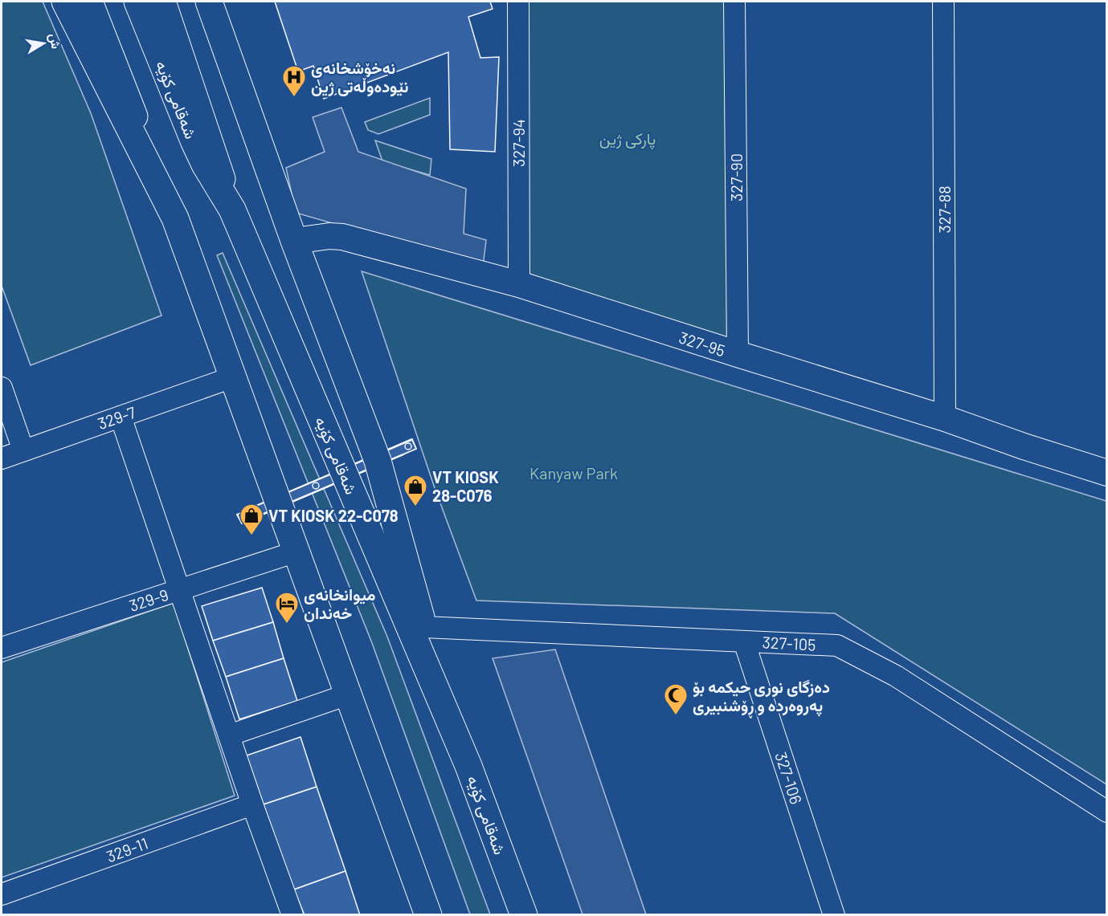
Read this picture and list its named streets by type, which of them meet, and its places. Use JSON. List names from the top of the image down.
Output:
{
  "streets": {
    "main road": ["شەقامی کۆیە"],
    "street": [
      "327-94",
      "327-90",
      "327-88",
      "327-95",
      "329-7",
      "329-9",
      "327-105",
      "327-106",
      "329-11"
    ]
  },
  "crossings": [
    ["327-94", "327-95"],
    ["327-90", "327-95"],
    ["327-88", "327-95"],
    ["327-105", "327-106"]
  ],
  "parks": ["پارکی ژین", "Kanyaw Park"],
  "places": {
    "hospital": ["نەخۆشخانەی نێودەوڵەتی ژین"],
    "shop": ["VT KIOSK 28-C076", "VT KIOSK 22-C078"],
    "hotel": ["میوانخانەی خەندان"],
    "mosque": ["دەزگای نوری حیکمە بۆ پەروەردە و ڕۆشنبیری"]
  },
  "north": "right"
}
